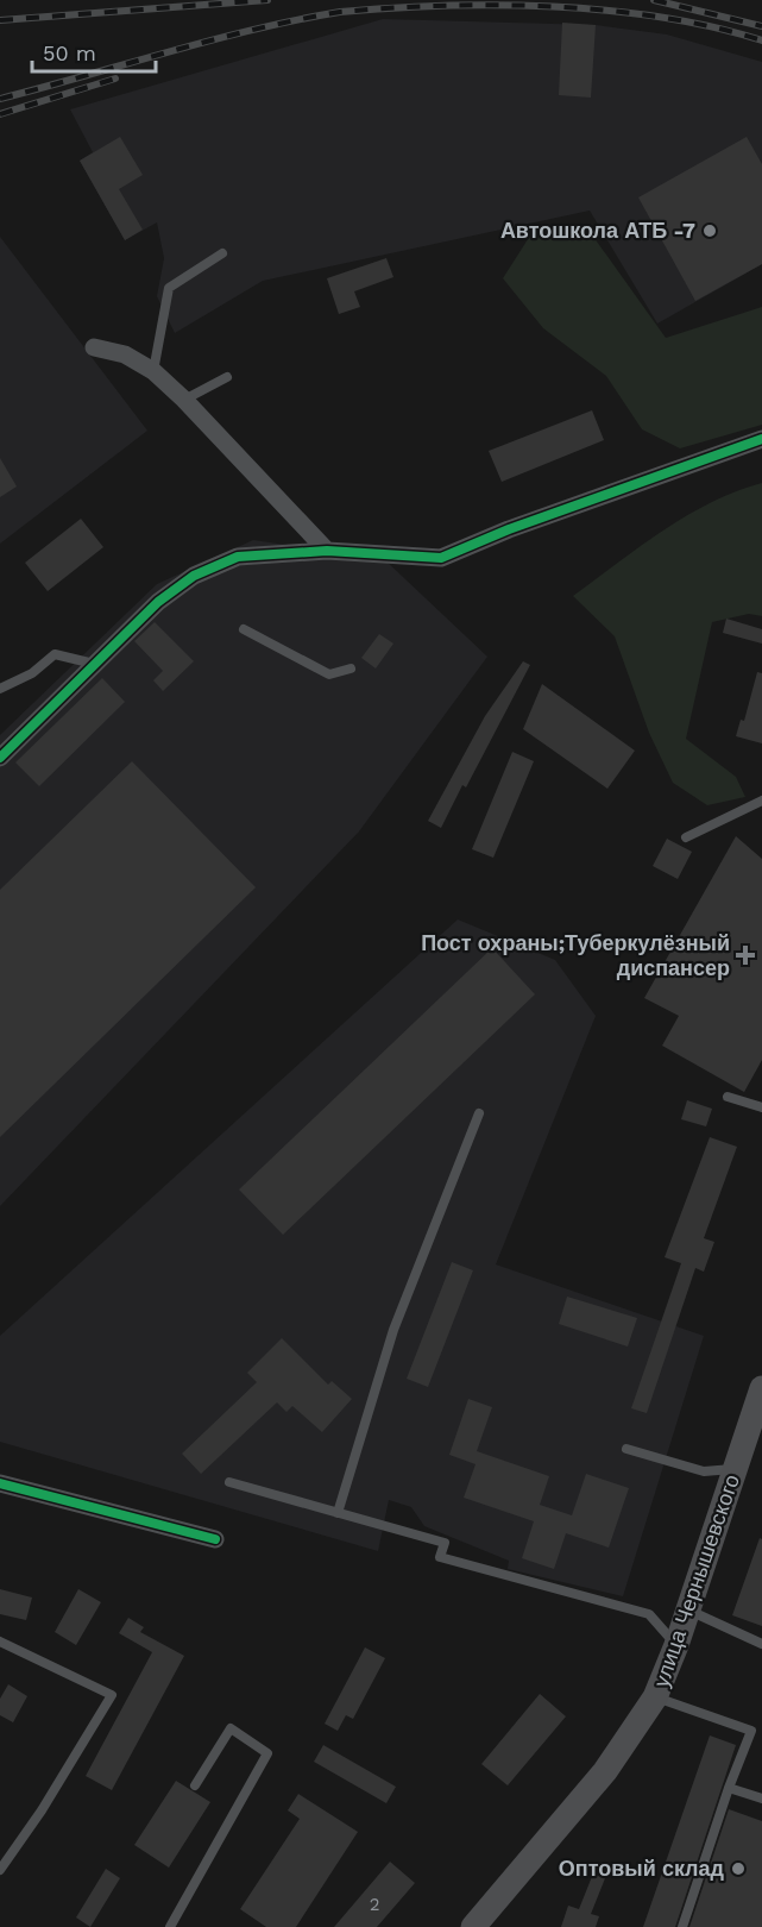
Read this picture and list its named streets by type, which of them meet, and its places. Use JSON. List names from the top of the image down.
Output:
{
  "streets": {
    "main road": ["улица Чернышевского"]
  },
  "places": {
    "other": ["Автошкола АТБ -7", "Оптовый склад"],
    "health": ["Пост охраны;Туберкулёзный диспансер"]
  },
  "house_numbers": ["2"],
  "scale_bar": "50 m"
}
